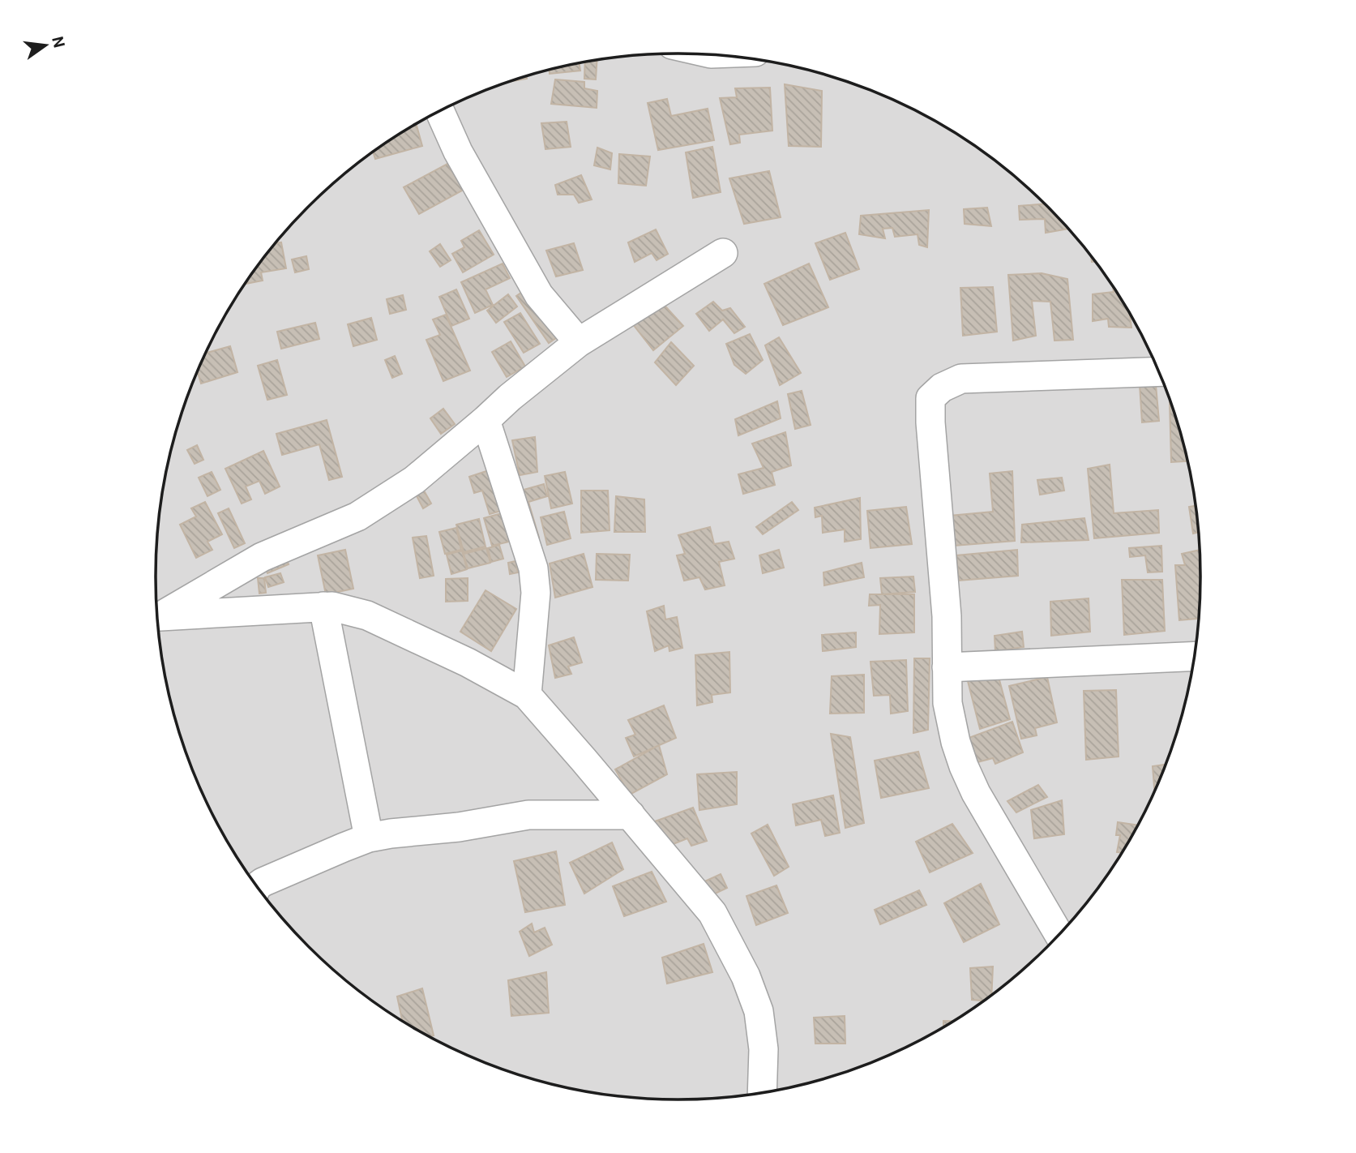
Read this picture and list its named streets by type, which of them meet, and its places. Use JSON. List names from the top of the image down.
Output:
{
  "north": "right"
}
